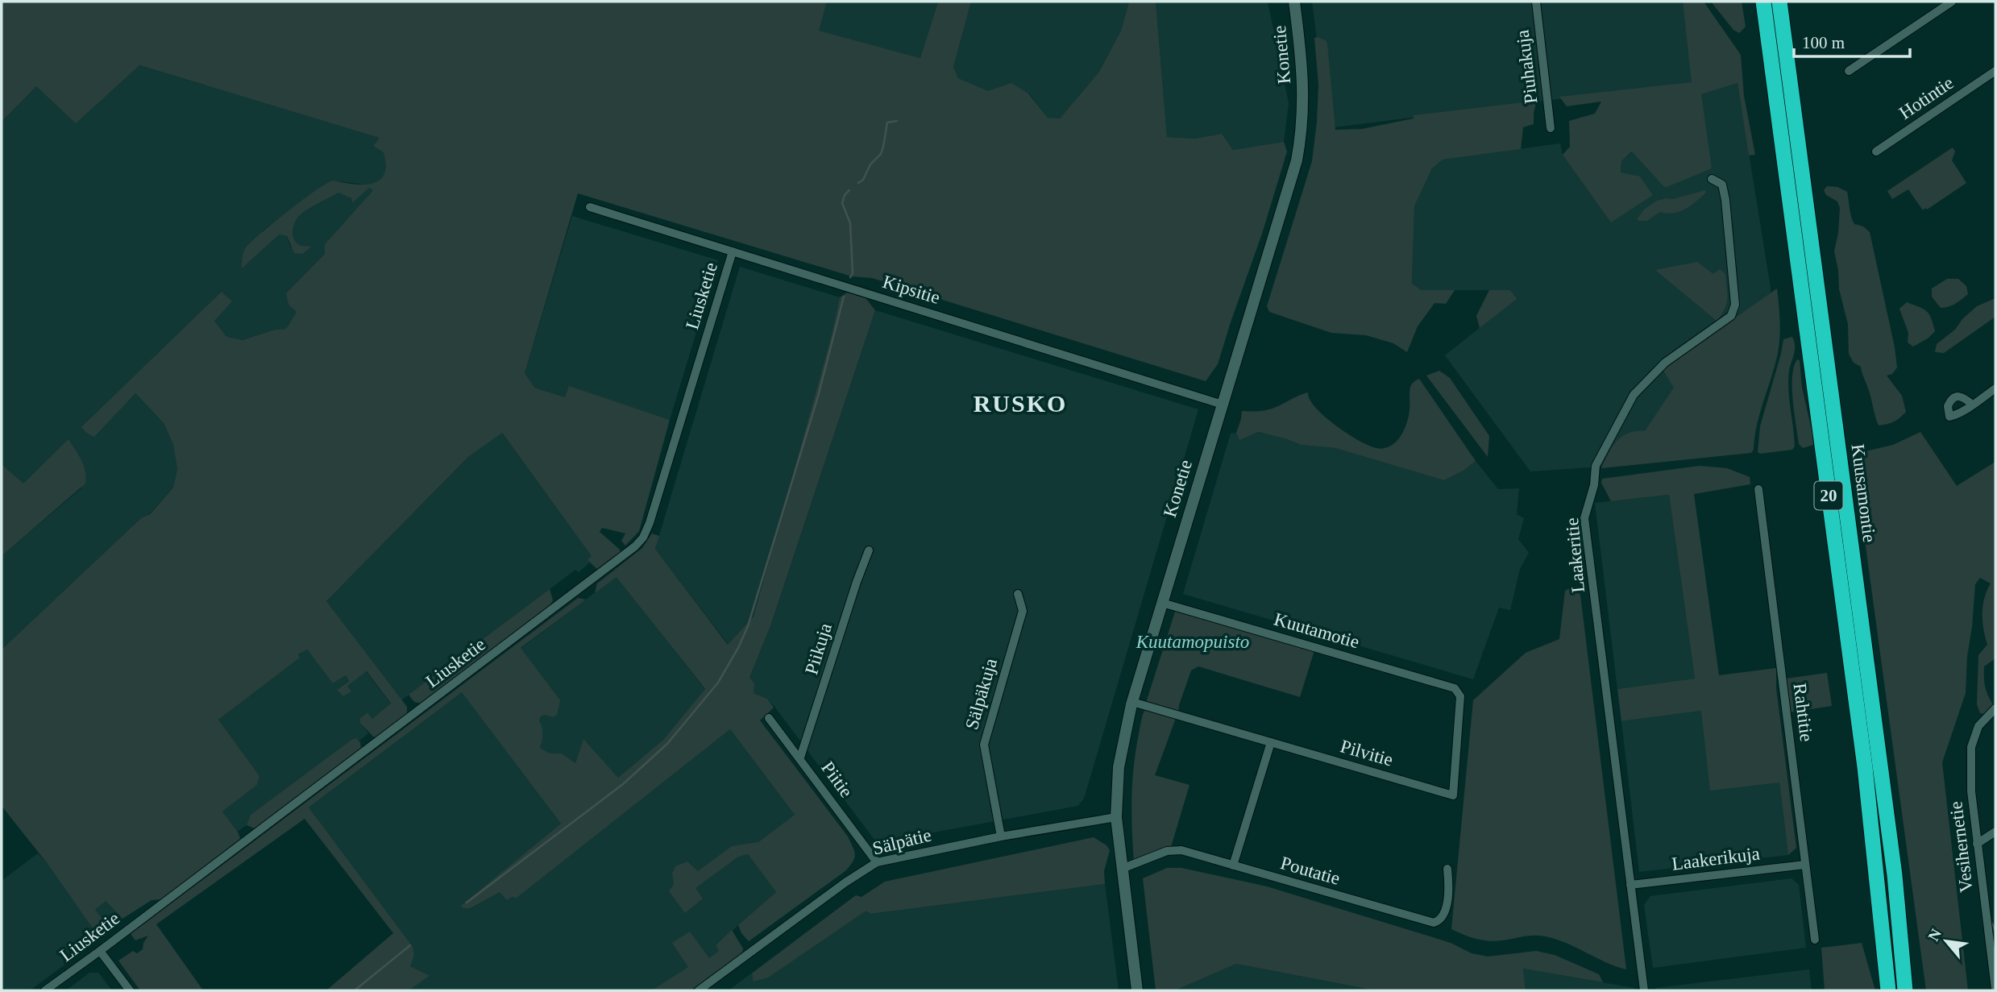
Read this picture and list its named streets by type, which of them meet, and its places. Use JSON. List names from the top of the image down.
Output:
{
  "streets": {
    "highway": ["Kuusamontie", "20"],
    "street": [
      "Konetie",
      "Piuhakuja",
      "Hotintie",
      "Kipsitie",
      "Liusketie",
      "Laakeritie",
      "Kuutamotie",
      "Piikuja",
      "Sälpäkuja",
      "Rahtitie",
      "Pilvitie",
      "Piitie",
      "Sälpätie",
      "Vesihernetie",
      "Laakerikuja",
      "Poutatie"
    ]
  },
  "crossings": [
    ["Konetie", "Kipsitie"],
    ["Konetie", "Kuutamotie"],
    ["Konetie", "Pilvitie"],
    ["Konetie", "Sälpätie"],
    ["Konetie", "Poutatie"],
    ["Kipsitie", "Liusketie"],
    ["Laakeritie", "Laakerikuja"],
    ["Kuutamotie", "Pilvitie"],
    ["Piikuja", "Piitie"],
    ["Sälpäkuja", "Sälpätie"],
    ["Rahtitie", "Laakerikuja"],
    ["Piitie", "Sälpätie"]
  ],
  "districts": ["RUSKO"],
  "parks": ["Kuutamopuisto"],
  "scale_bar": "100 m",
  "north": "top left"
}
